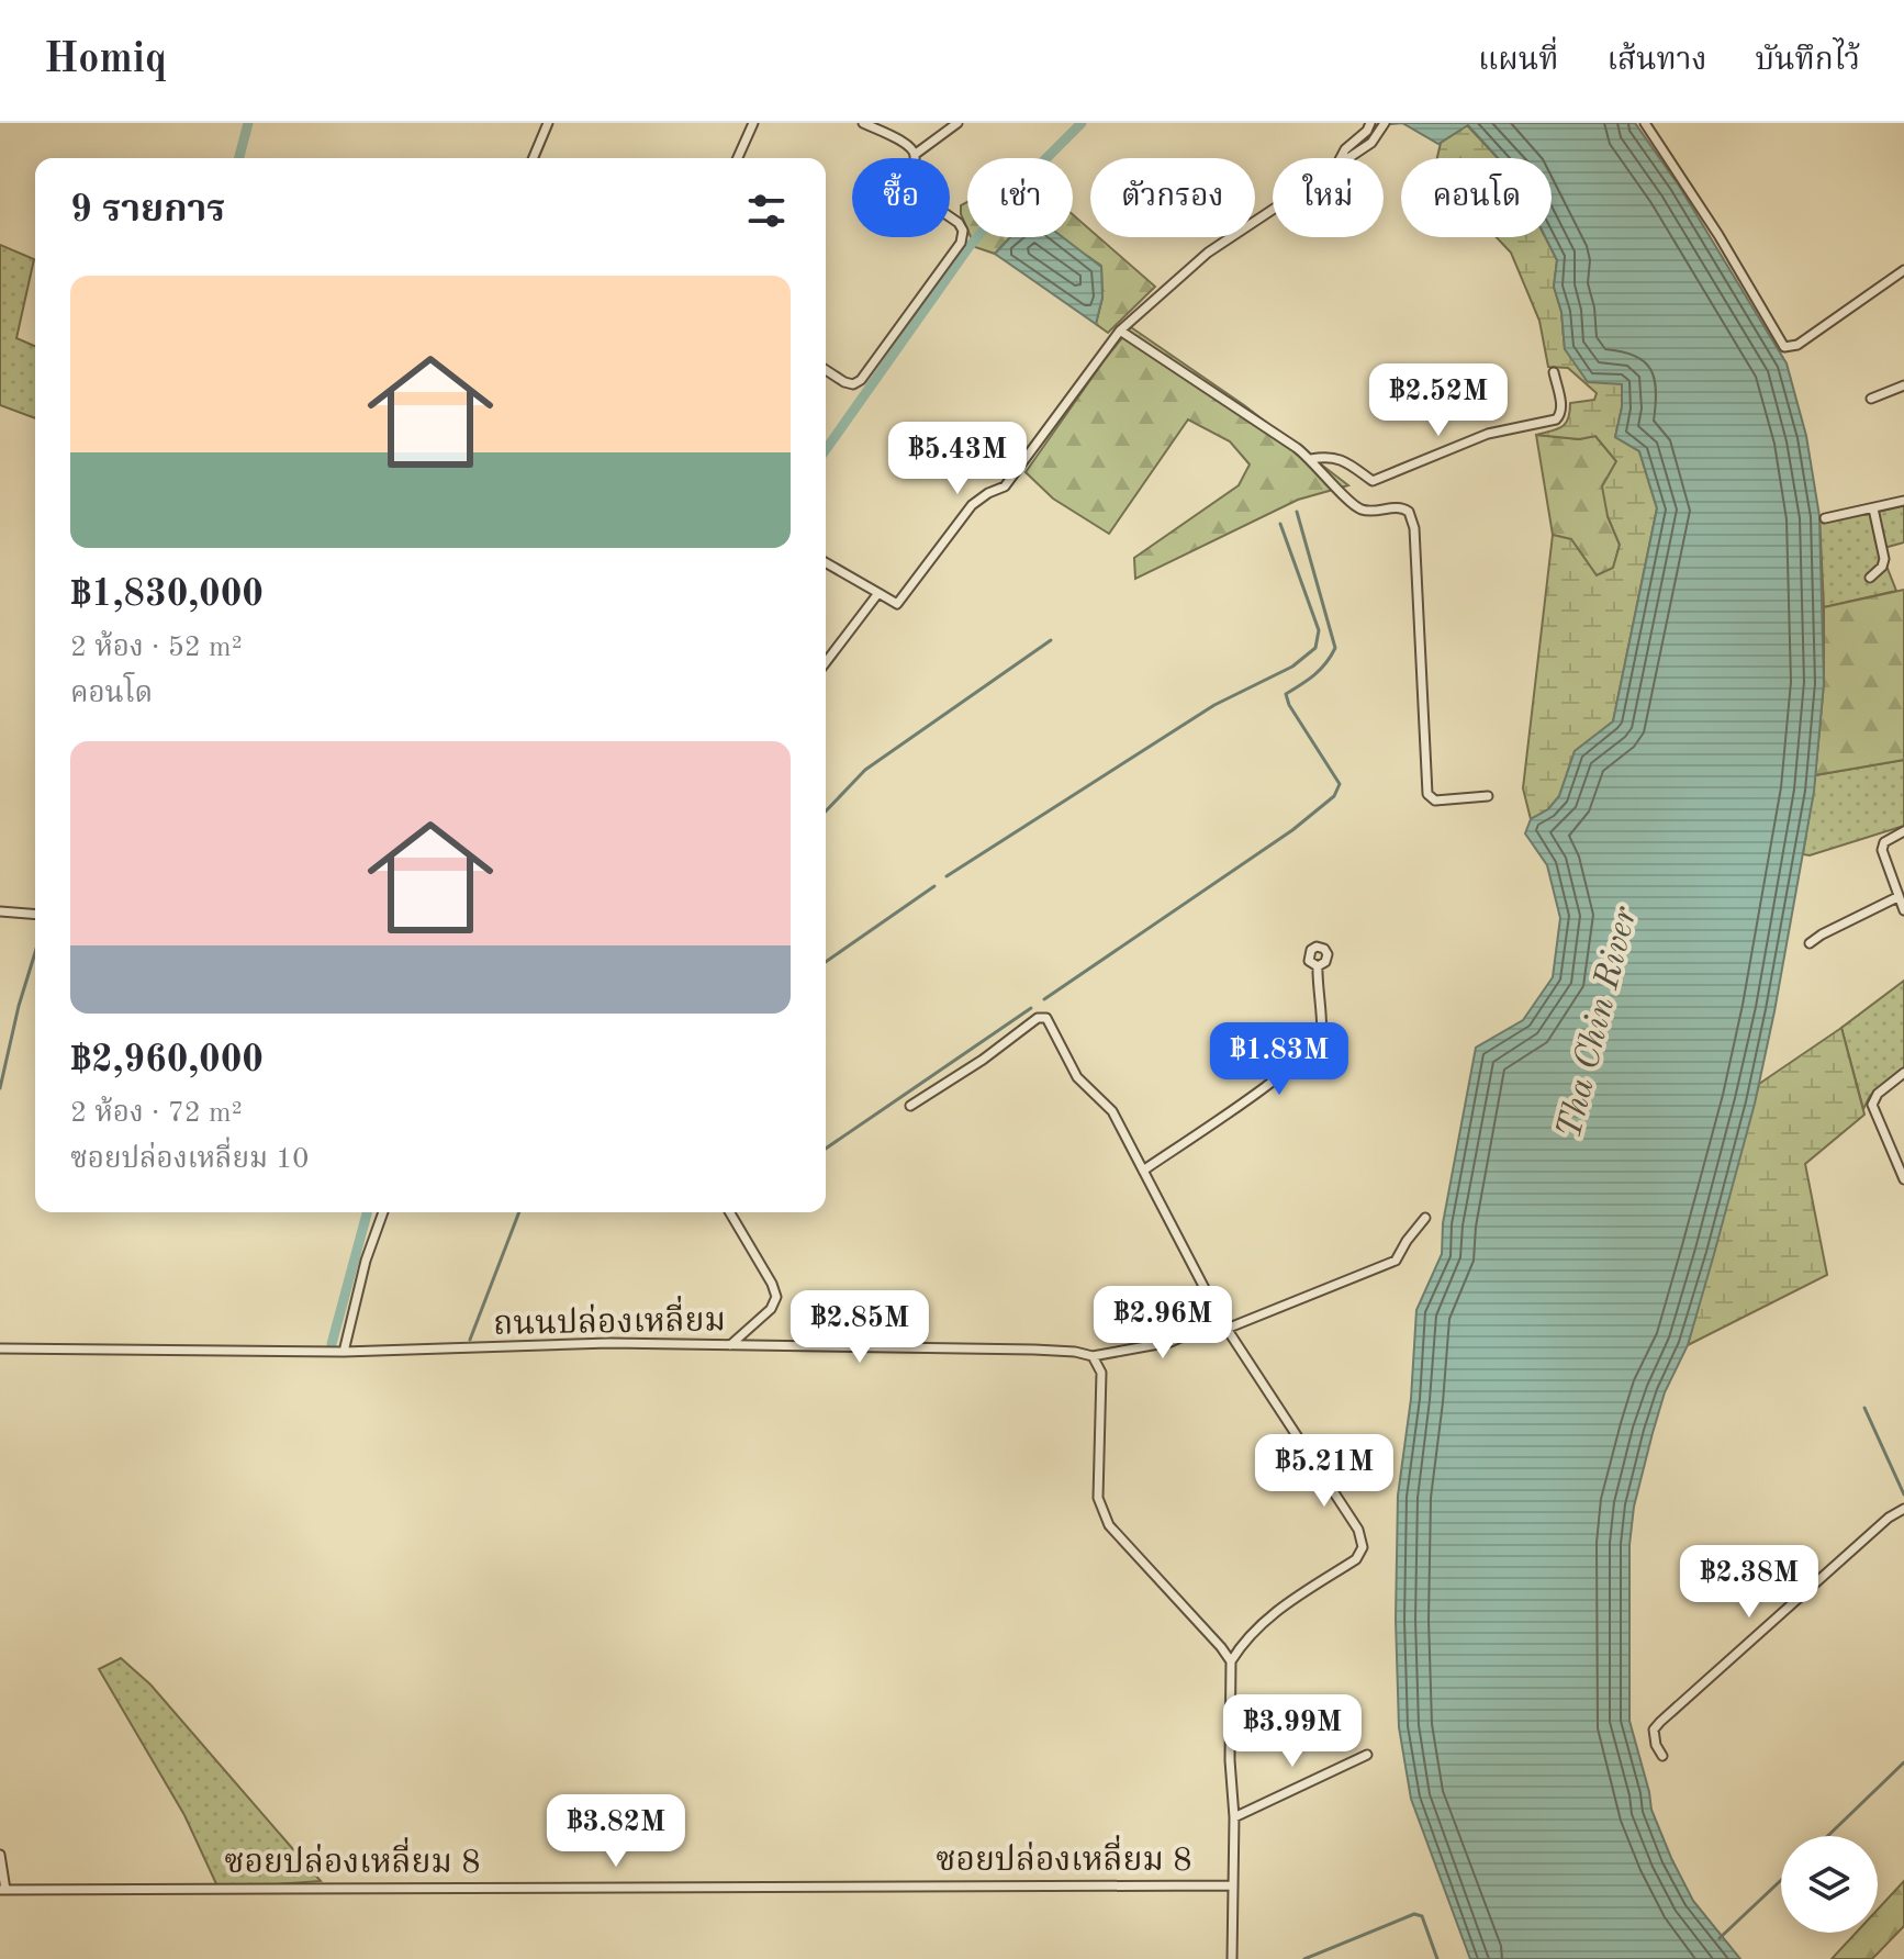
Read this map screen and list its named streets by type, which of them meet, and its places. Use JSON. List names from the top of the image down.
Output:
{
  "streets": {
    "street": ["ถนนปล่องเหลี่ยม", "ซอยปล่องเหลี่ยม 8"]
  },
  "water": ["Tha Chin River"],
  "page": {
    "header": "Homiq",
    "nav": ["แผนที่", "เส้นทาง", "บันทึกไว้"],
    "chip": [
      "ซื้อ",
      "เช่า",
      "ตัวกรอง",
      "ใหม่",
      "คอนโด"
    ],
    "heading": "9 รายการ",
    "list": [
      {
        "name": "฿1,830,000",
        "note": "2 ห้อง · 52 m² · คอนโด"
      },
      {
        "name": "฿2,960,000",
        "note": "2 ห้อง · 72 m² · ซอยปล่องเหลี่ยม 10"
      }
    ],
    "price": [
      "฿2.52M",
      "฿5.43M",
      "฿1.83M",
      "฿2.96M",
      "฿2.85M",
      "฿5.21M",
      "฿2.38M",
      "฿3.99M",
      "฿3.82M"
    ]
  }
}
